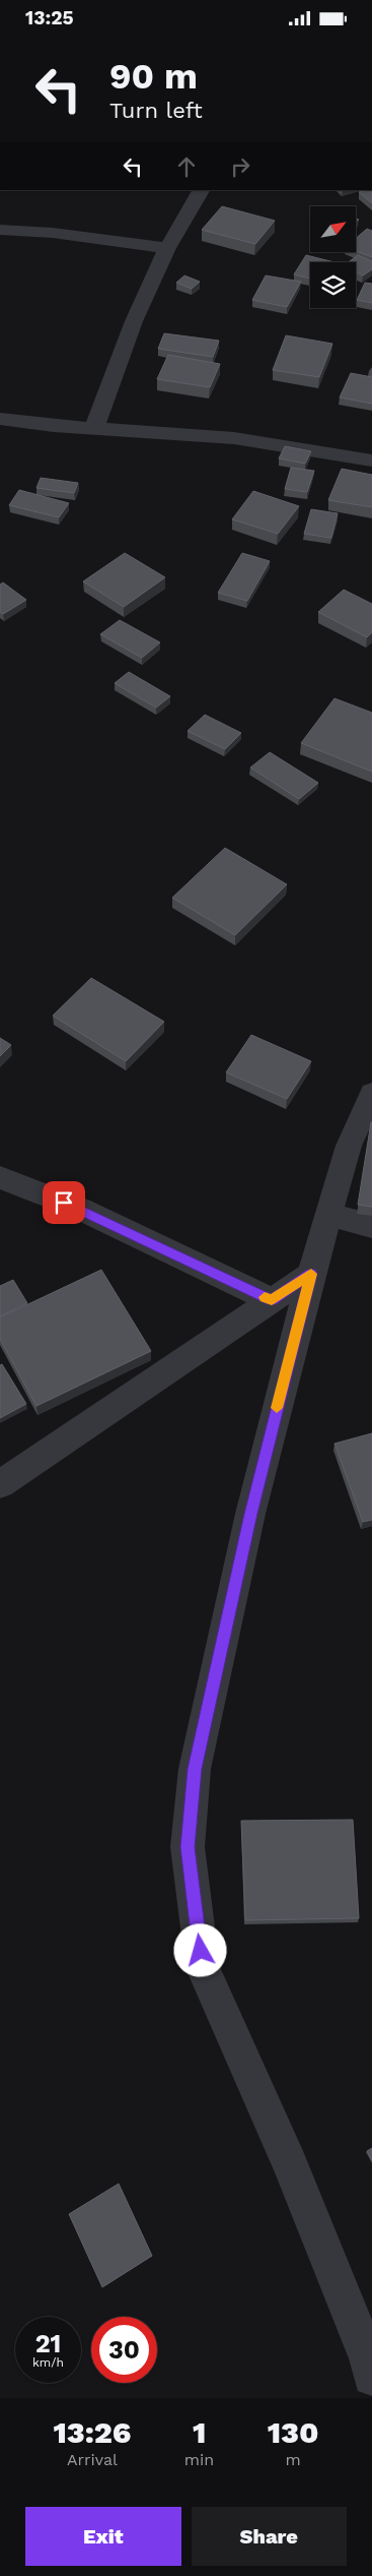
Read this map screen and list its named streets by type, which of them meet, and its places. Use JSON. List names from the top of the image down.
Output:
{
  "north": "top right",
  "page": {
    "status": "13:25",
    "turn": ["90 m", "Turn left"],
    "speed": "21 km/h",
    "limit": "30",
    "eta": [
      "13:26",
      "Arrival",
      "1",
      "min",
      "130",
      "m"
    ],
    "buttons": ["Exit", "Share"]
  }
}
